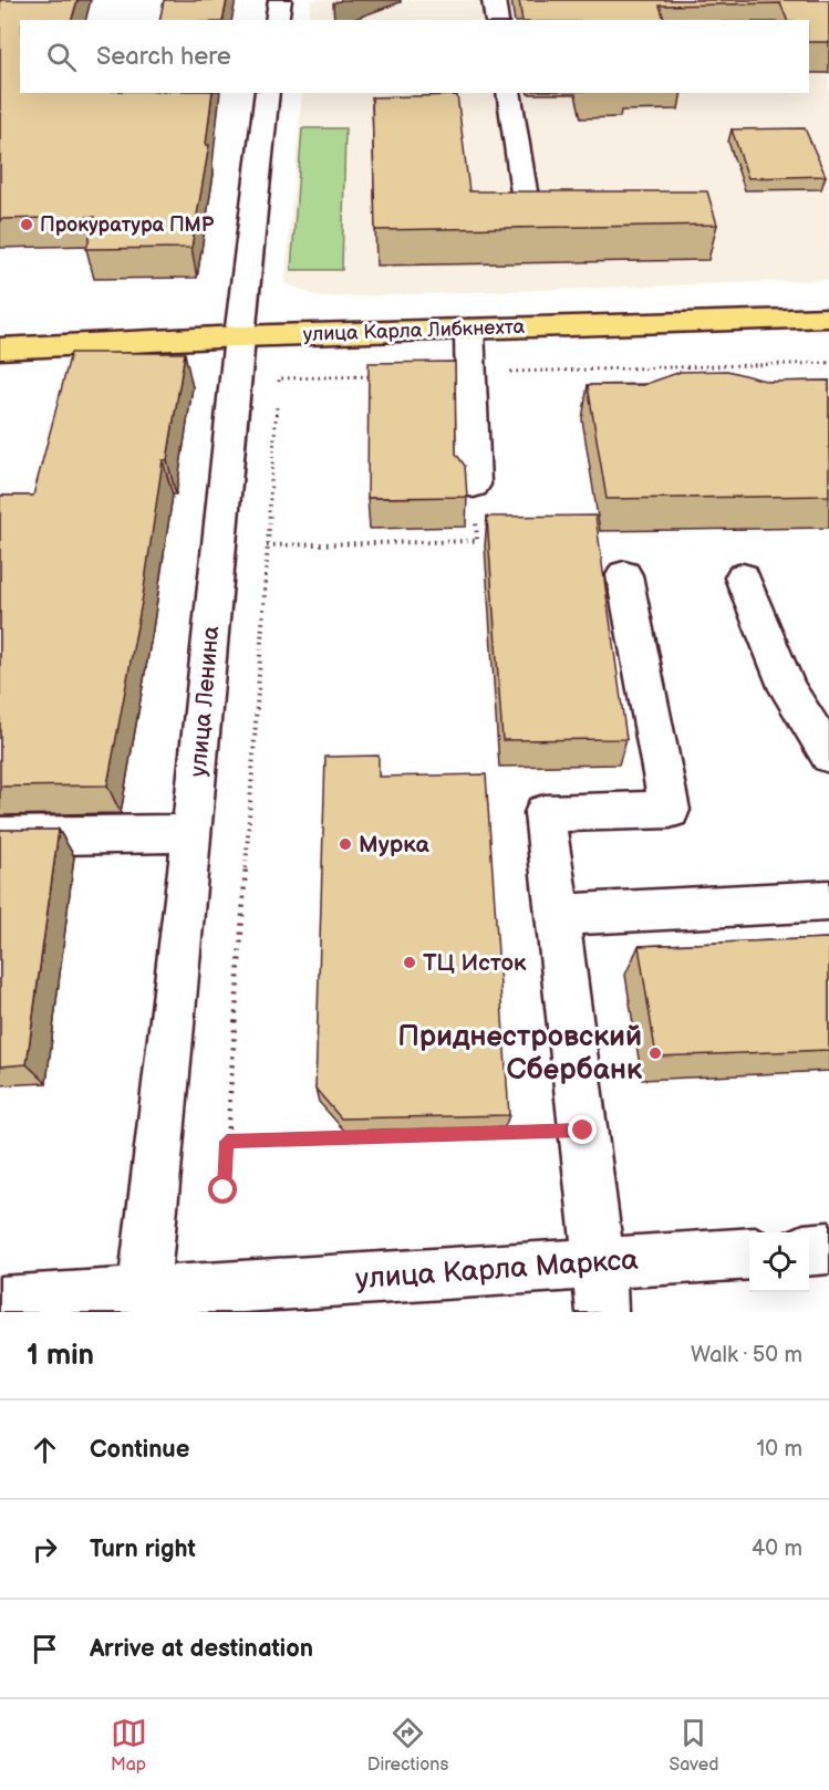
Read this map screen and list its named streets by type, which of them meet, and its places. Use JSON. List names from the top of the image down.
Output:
{
  "streets": {
    "main road": ["улица Карла Либкнехта"],
    "street": ["улица Ленина", "улица Карла Маркса"]
  },
  "crossings": [
    ["улица Карла Либкнехта", "улица Ленина"],
    ["улица Ленина", "улица Карла Маркса"]
  ],
  "places": [
    "Прокуратура ПМР",
    "Мурка",
    "ТЦ Исток",
    "Приднестровский Сбербанк"
  ],
  "page": {
    "search": "Search here",
    "heading": ["1 min", "Walk · 50 m"],
    "list": [
      ["Continue", "10 m"],
      ["Turn right", "40 m"],
      "Arrive at destination"
    ],
    "nav": ["Map", "Directions", "Saved"]
  }
}
